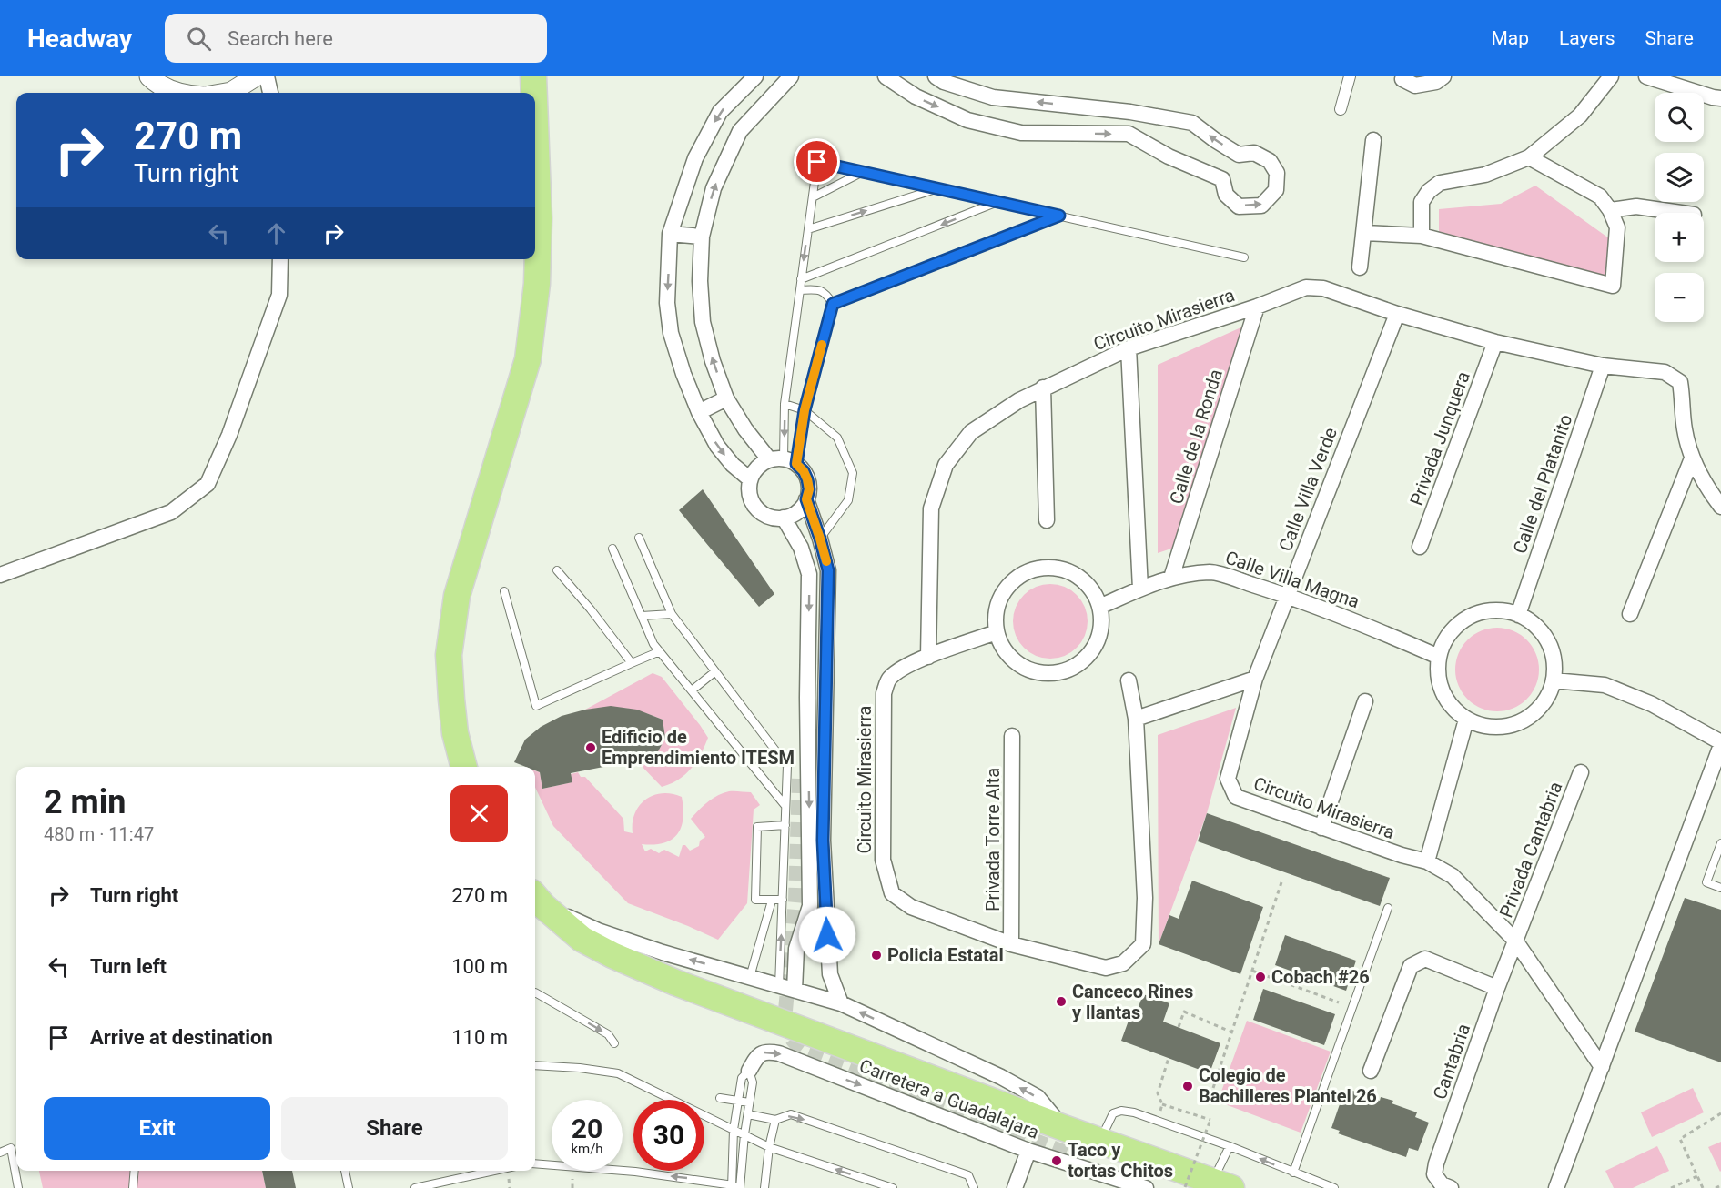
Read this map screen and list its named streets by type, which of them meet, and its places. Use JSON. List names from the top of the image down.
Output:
{
  "streets": {
    "street": [
      "Circuito Mirasierra",
      "Calle de la Ronda",
      "Privada Junquera",
      "Calle del Platanito",
      "Calle Villa Verde",
      "Calle Villa Magna",
      "Privada Torre Alta",
      "Privada Cantabria",
      "Cantabria",
      "Carretera a Guadalajara"
    ]
  },
  "crossings": [
    ["Circuito Mirasierra", "Calle de la Ronda"],
    ["Circuito Mirasierra", "Privada Junquera"],
    ["Circuito Mirasierra", "Calle del Platanito"],
    ["Circuito Mirasierra", "Calle Villa Verde"],
    ["Circuito Mirasierra", "Privada Torre Alta"],
    ["Circuito Mirasierra", "Privada Cantabria"],
    ["Circuito Mirasierra", "Cantabria"],
    ["Calle de la Ronda", "Calle Villa Magna"],
    ["Calle del Platanito", "Calle Villa Magna"],
    ["Calle Villa Verde", "Calle Villa Magna"],
    ["Privada Cantabria", "Cantabria"]
  ],
  "places": [
    "Edificio de Emprendimiento ITESM",
    "Policia Estatal",
    "Cobach #26",
    "Canceco Rines y llantas",
    "Colegio de Bachilleres Plantel 26",
    "Taco y tortas Chitos"
  ],
  "page": {
    "header": "Headway",
    "search": "Search here",
    "nav": ["Map", "Layers", "Share"],
    "map_buttons": ["+", "−"],
    "turn": ["270 m", "Turn right"],
    "heading": ["2 min", "480 m · 11:47"],
    "list": [
      {
        "name": "Turn right",
        "value": "270 m"
      },
      {
        "name": "Turn left",
        "value": "100 m"
      },
      {
        "name": "Arrive at destination",
        "value": "110 m"
      }
    ],
    "buttons": ["Exit", "Share"],
    "speed": "20 km/h",
    "limit": "30"
  }
}
